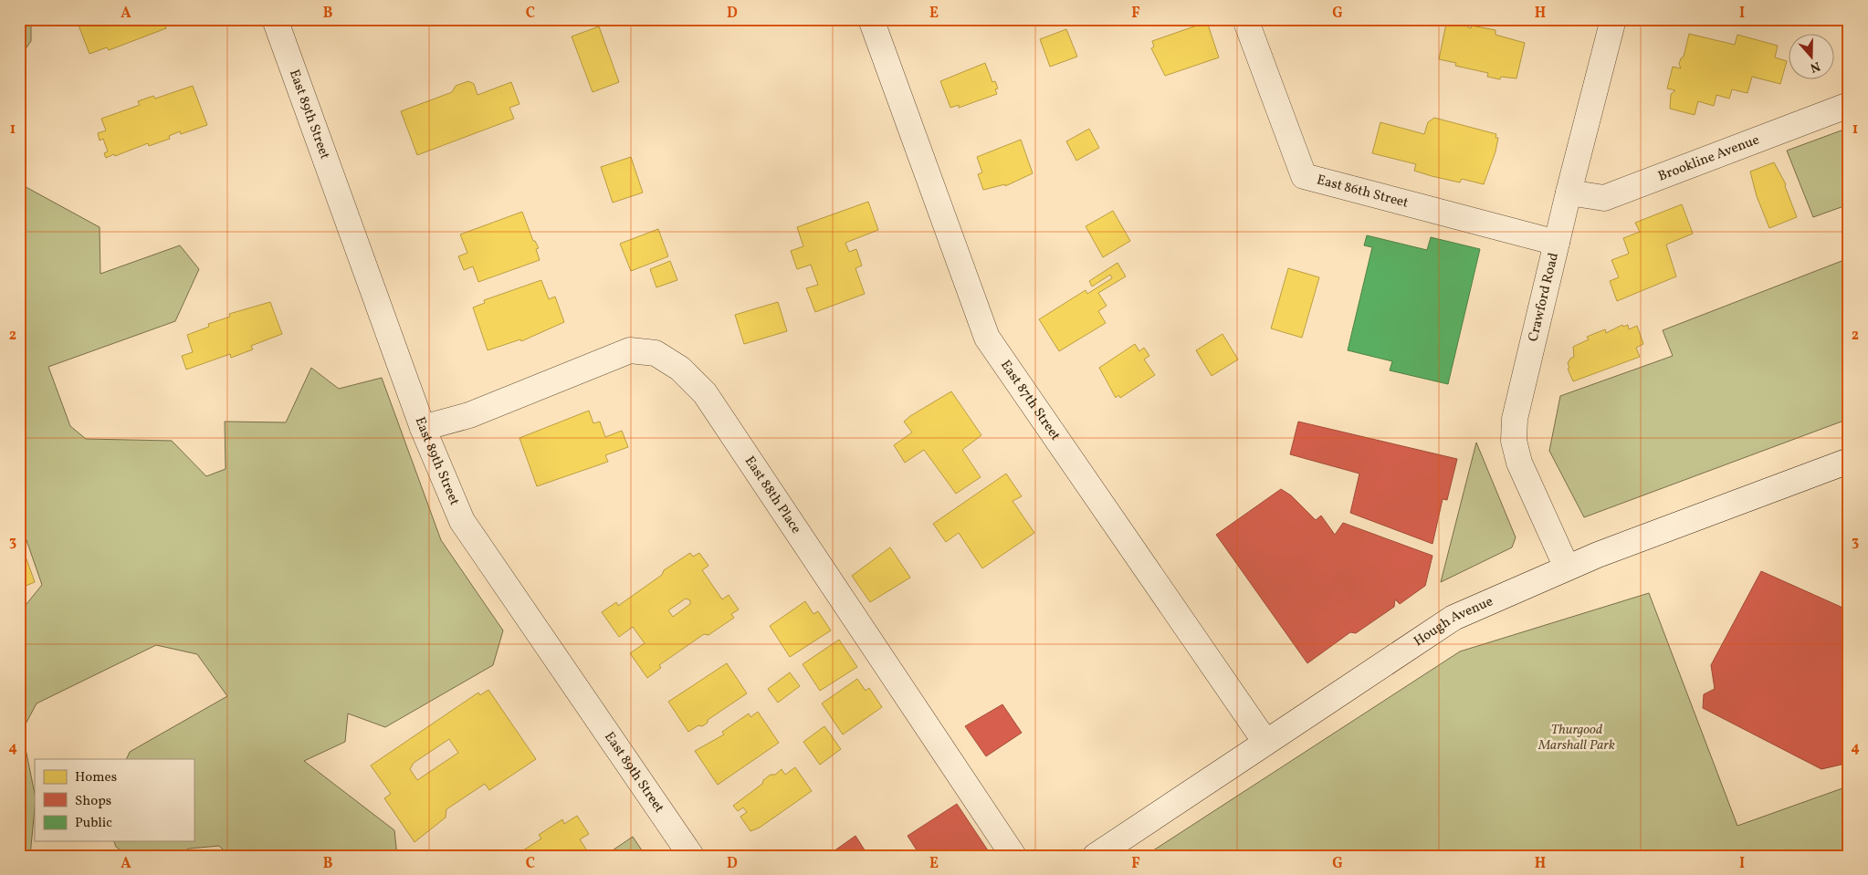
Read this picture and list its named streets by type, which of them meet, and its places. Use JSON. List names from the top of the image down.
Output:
{
  "streets": {
    "street": [
      "East 89th Street",
      "Brookline Avenue",
      "East 86th Street",
      "Crawford Road",
      "East 87th Street",
      "East 88th Place",
      "Hough Avenue"
    ]
  },
  "crossings": [
    ["East 89th Street", "East 88th Place"],
    ["Brookline Avenue", "Crawford Road"],
    ["East 86th Street", "Crawford Road"],
    ["Crawford Road", "Hough Avenue"],
    ["East 87th Street", "Hough Avenue"]
  ],
  "parks": ["Thurgood Marshall Park"],
  "legend": ["Homes", "Shops", "Public"],
  "north": "bottom",
  "grid": {
    "columns": [
      "A",
      "B",
      "C",
      "D",
      "E",
      "F",
      "G",
      "H",
      "I"
    ],
    "rows": [
      "1",
      "2",
      "3",
      "4"
    ]
  }
}
